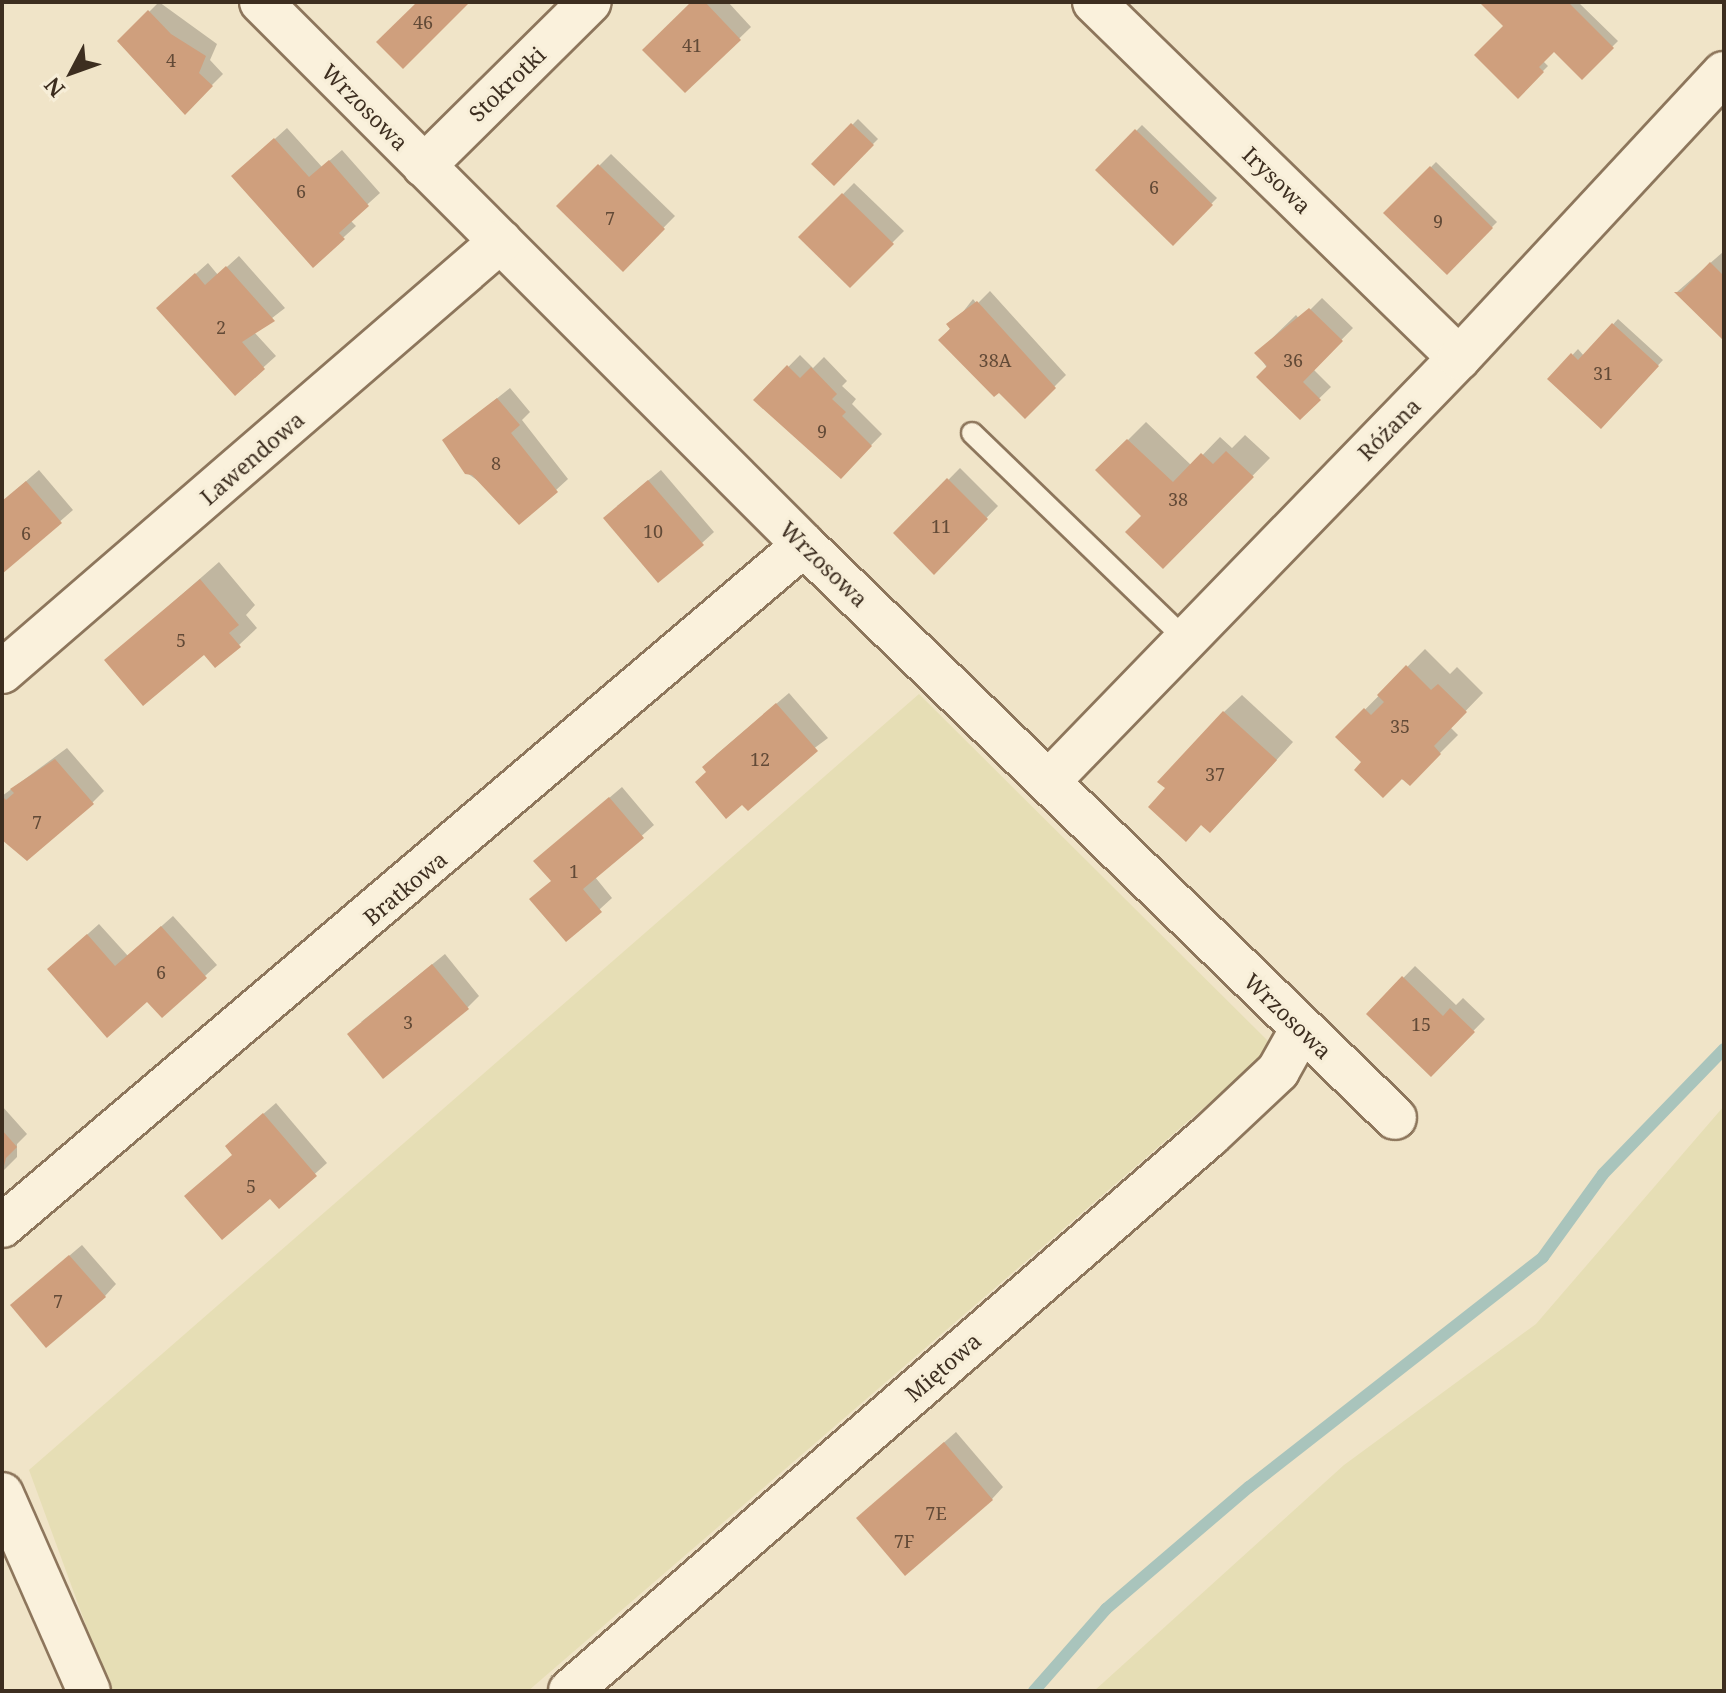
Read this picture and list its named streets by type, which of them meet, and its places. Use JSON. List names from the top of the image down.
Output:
{
  "streets": {
    "street": [
      "Stokrotki",
      "Wrzosowa",
      "Irysowa",
      "Różana",
      "Lawendowa",
      "Bratkowa",
      "Miętowa"
    ]
  },
  "crossings": [
    ["Stokrotki", "Wrzosowa"],
    ["Wrzosowa", "Różana"],
    ["Wrzosowa", "Lawendowa"],
    ["Wrzosowa", "Bratkowa"],
    ["Wrzosowa", "Miętowa"],
    ["Irysowa", "Różana"]
  ],
  "house_numbers": [
    "46",
    "41",
    "4",
    "6",
    "6",
    "7",
    "9",
    "2",
    "38A",
    "36",
    "31",
    "9",
    "8",
    "38",
    "11",
    "10",
    "6",
    "5",
    "35",
    "12",
    "37",
    "7",
    "1",
    "6",
    "3",
    "15",
    "5",
    "7",
    "7E",
    "7F"
  ],
  "north": "bottom left"
}
